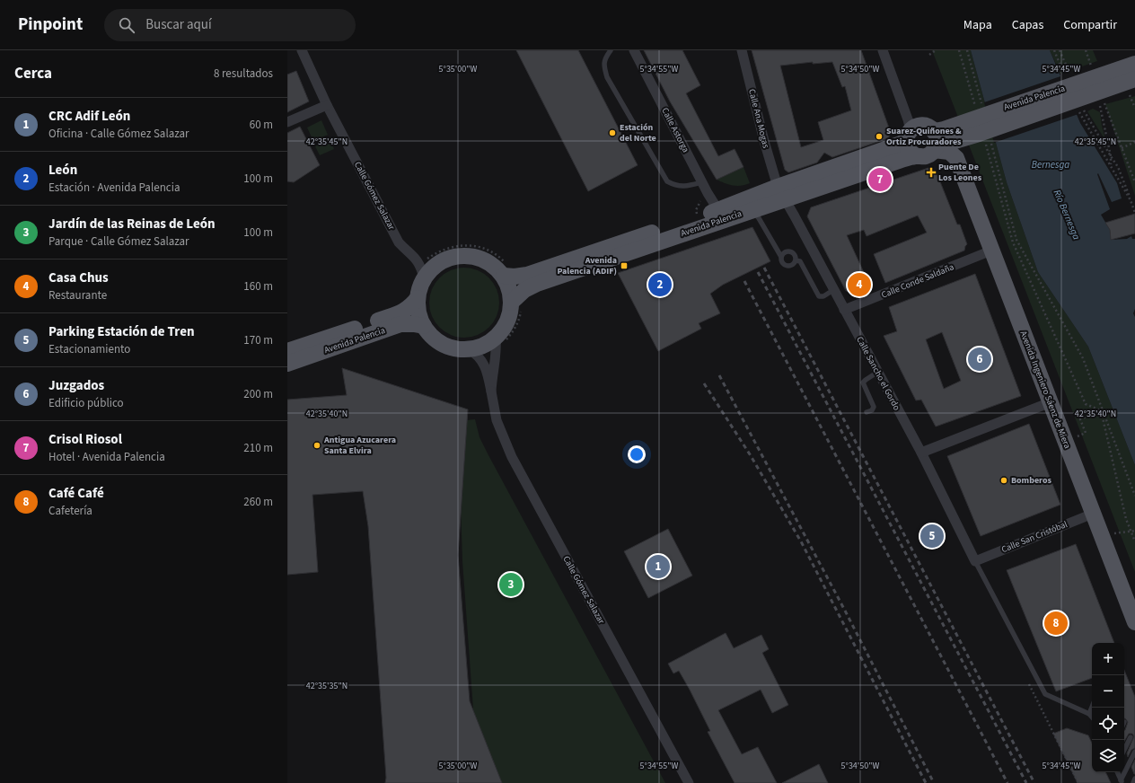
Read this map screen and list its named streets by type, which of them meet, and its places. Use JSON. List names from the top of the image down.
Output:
{
  "streets": {
    "main road": ["Avenida Palencia", "Avenida Ingeniero Sáenz de Miera"],
    "street": [
      "Calle Ana Mogas",
      "Calle Astorga",
      "Calle Gómez Salazar",
      "Calle Conde Saldaña",
      "Calle Sancho el Gordo",
      "Calle San Cristóbal"
    ]
  },
  "crossings": [
    ["Avenida Palencia", "Calle Ana Mogas"],
    ["Avenida Palencia", "Calle Astorga"],
    ["Avenida Palencia", "Calle Gómez Salazar"],
    ["Avenida Palencia", "Calle Sancho el Gordo"],
    ["Calle Ana Mogas", "Calle Sancho el Gordo"],
    ["Calle Conde Saldaña", "Calle Sancho el Gordo"],
    ["Calle Conde Saldaña", "Avenida Ingeniero Sáenz de Miera"],
    ["Calle Sancho el Gordo", "Calle San Cristóbal"],
    ["Avenida Ingeniero Sáenz de Miera", "Calle San Cristóbal"]
  ],
  "water": ["Bernesga", "Río Bernesga"],
  "places": {
    "other": [
      "Estación del Norte",
      "Suarez-Quiñones & Ortiz Procuradores",
      "Antigua Azucarera Santa Elvira",
      "Bomberos"
    ],
    "health": ["Puente De Los Leones"],
    "transit": ["Avenida Palencia (ADIF)"]
  },
  "page": {
    "header": "Pinpoint",
    "search": "Buscar aquí",
    "nav": ["Mapa", "Capas", "Compartir"],
    "heading": ["Cerca", "8 resultados"],
    "list": [
      {
        "mark": "1",
        "name": "CRC Adif León",
        "note": "Oficina · Calle Gómez Salazar",
        "value": "60 m"
      },
      {
        "mark": "2",
        "name": "León",
        "note": "Estación · Avenida Palencia",
        "value": "100 m"
      },
      {
        "mark": "3",
        "name": "Jardín de las Reinas de León",
        "note": "Parque · Calle Gómez Salazar",
        "value": "100 m"
      },
      {
        "mark": "4",
        "name": "Casa Chus",
        "note": "Restaurante",
        "value": "160 m"
      },
      {
        "mark": "5",
        "name": "Parking Estación de Tren",
        "note": "Estacionamiento",
        "value": "170 m"
      },
      {
        "mark": "6",
        "name": "Juzgados",
        "note": "Edificio público",
        "value": "200 m"
      },
      {
        "mark": "7",
        "name": "Crisol Riosol",
        "note": "Hotel · Avenida Palencia",
        "value": "210 m"
      },
      {
        "mark": "8",
        "name": "Café Café",
        "note": "Cafetería",
        "value": "260 m"
      }
    ],
    "pins": [
      "7",
      "2",
      "4",
      "6",
      "5",
      "1",
      "3",
      "8"
    ],
    "map_buttons": ["+", "−"]
  },
  "coordinates": [
    "5°35'00\"W",
    "5°34'55\"W",
    "5°34'50\"W",
    "5°34'45\"W",
    "42°35'45\"N",
    "42°35'40\"N",
    "42°35'35\"N"
  ]
}
